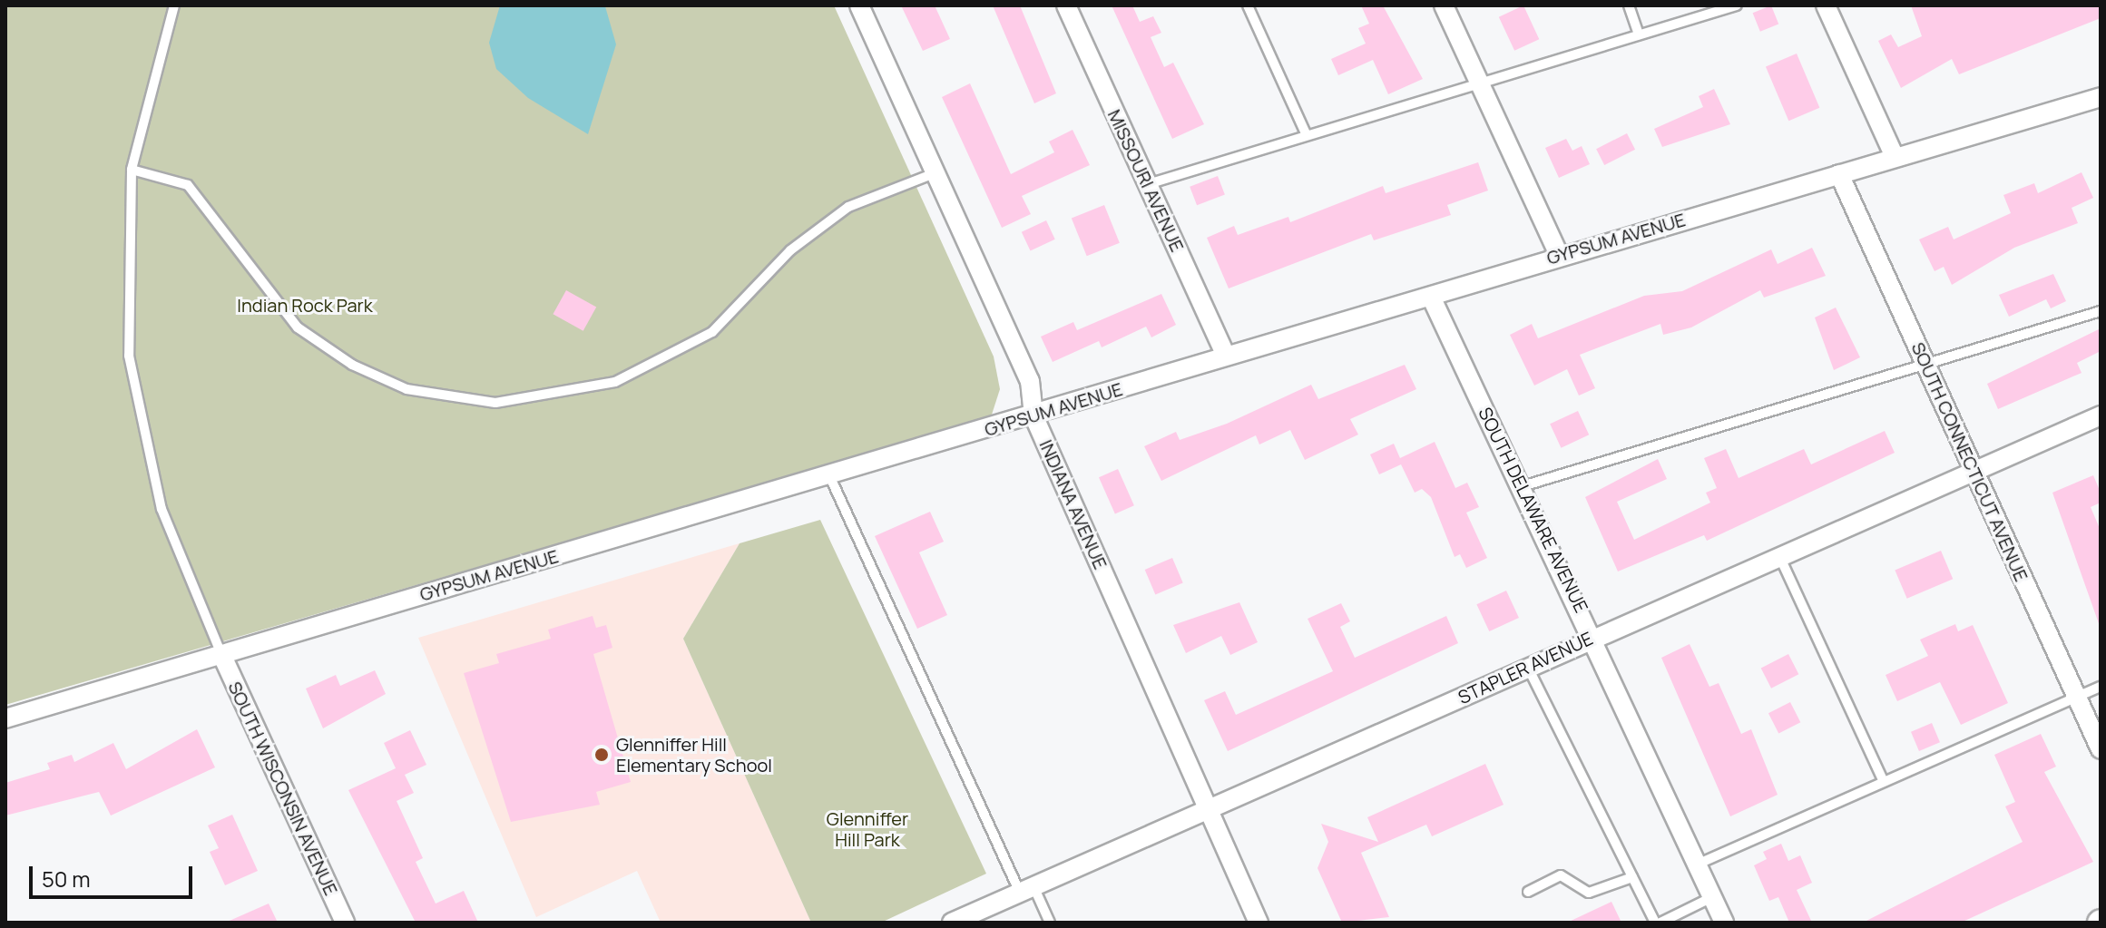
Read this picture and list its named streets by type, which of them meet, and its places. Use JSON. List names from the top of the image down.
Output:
{
  "streets": {
    "street": [
      "MISSOURI AVENUE",
      "GYPSUM AVENUE",
      "SOUTH CONNECTICUT AVENUE",
      "INDIANA AVENUE",
      "SOUTH DELAWARE AVENUE",
      "STAPLER AVENUE",
      "SOUTH WISCONSIN AVENUE"
    ]
  },
  "crossings": [
    ["MISSOURI AVENUE", "GYPSUM AVENUE"],
    ["GYPSUM AVENUE", "SOUTH CONNECTICUT AVENUE"],
    ["GYPSUM AVENUE", "INDIANA AVENUE"],
    ["GYPSUM AVENUE", "SOUTH DELAWARE AVENUE"],
    ["GYPSUM AVENUE", "SOUTH WISCONSIN AVENUE"],
    ["SOUTH CONNECTICUT AVENUE", "STAPLER AVENUE"],
    ["INDIANA AVENUE", "STAPLER AVENUE"],
    ["SOUTH DELAWARE AVENUE", "STAPLER AVENUE"]
  ],
  "parks": ["Indian Rock Park", "Glenniffer Hill Park"],
  "places": ["Glenniffer Hill Elementary School"],
  "scale_bar": "50 m"
}
